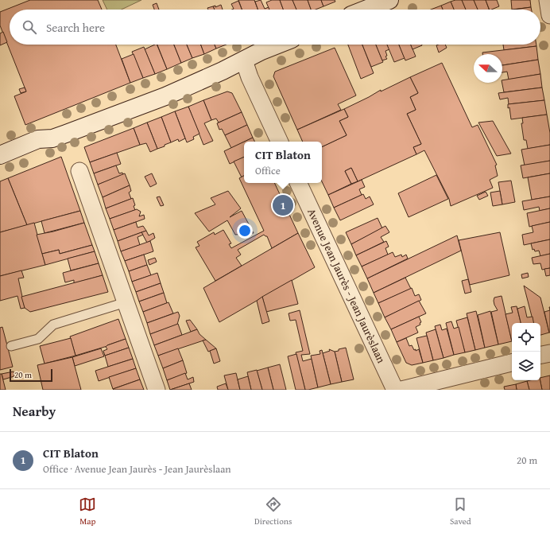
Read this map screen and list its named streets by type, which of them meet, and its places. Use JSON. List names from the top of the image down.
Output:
{
  "streets": {
    "street": ["Avenue Jean Jaurès - Jean Jaurèslaan"]
  },
  "scale_bar": "20 m",
  "north": "left",
  "page": {
    "search": "Search here",
    "popup": ["CIT Blaton", "Office"],
    "pins": "1",
    "scale": "20 m",
    "heading": "Nearby",
    "list": [
      {
        "mark": "1",
        "name": "CIT Blaton",
        "note": "Office · Avenue Jean Jaurès - Jean Jaurèslaan",
        "value": "20 m"
      }
    ],
    "nav": ["Map", "Directions", "Saved"]
  }
}
